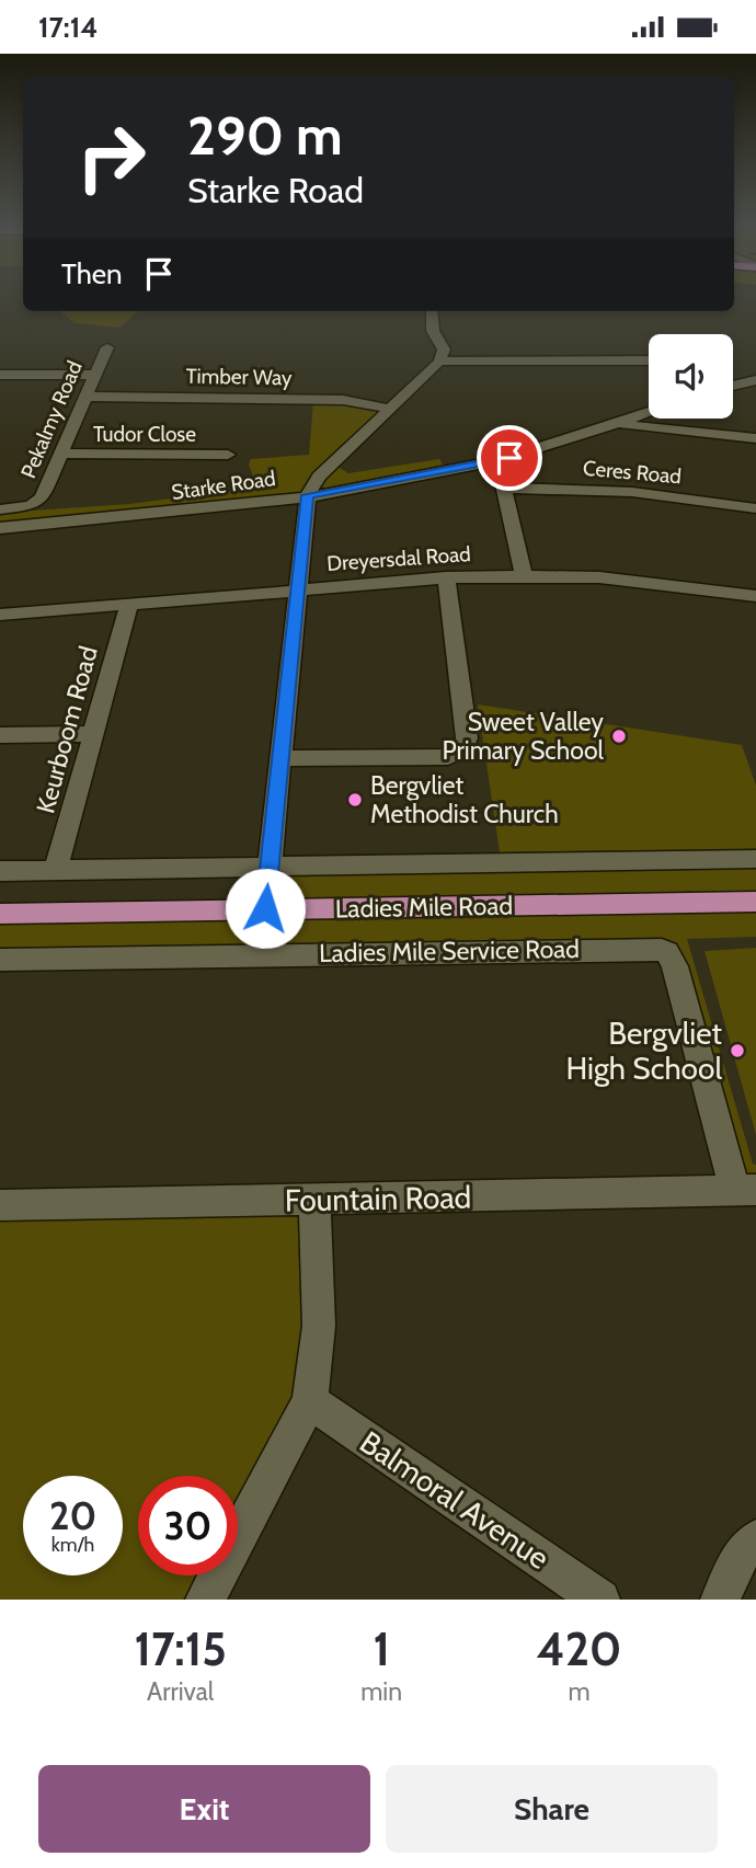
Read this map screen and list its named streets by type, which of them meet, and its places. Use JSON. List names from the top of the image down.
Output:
{
  "streets": {
    "main road": ["Ladies Mile Road"],
    "street": [
      "Timber Way",
      "Pekalmy Road",
      "Tudor Close",
      "Ceres Road",
      "Starke Road",
      "Dreyersdal Road",
      "Keurboom Road",
      "Ladies Mile Service Road",
      "Fountain Road",
      "Balmoral Avenue"
    ]
  },
  "crossings": [
    ["Timber Way", "Pekalmy Road"],
    ["Pekalmy Road", "Tudor Close"],
    ["Dreyersdal Road", "Keurboom Road"],
    ["Ladies Mile Service Road", "Fountain Road"]
  ],
  "places": ["Sweet Valley Primary School", "Bergvliet Methodist Church", "Bergvliet High School"],
  "page": {
    "status": "17:14",
    "turn": ["290 m", "Starke Road"],
    "then": "Then",
    "speed": "20 km/h",
    "limit": "30",
    "eta": [
      "17:15",
      "Arrival",
      "1",
      "min",
      "420",
      "m"
    ],
    "buttons": ["Exit", "Share"]
  }
}
